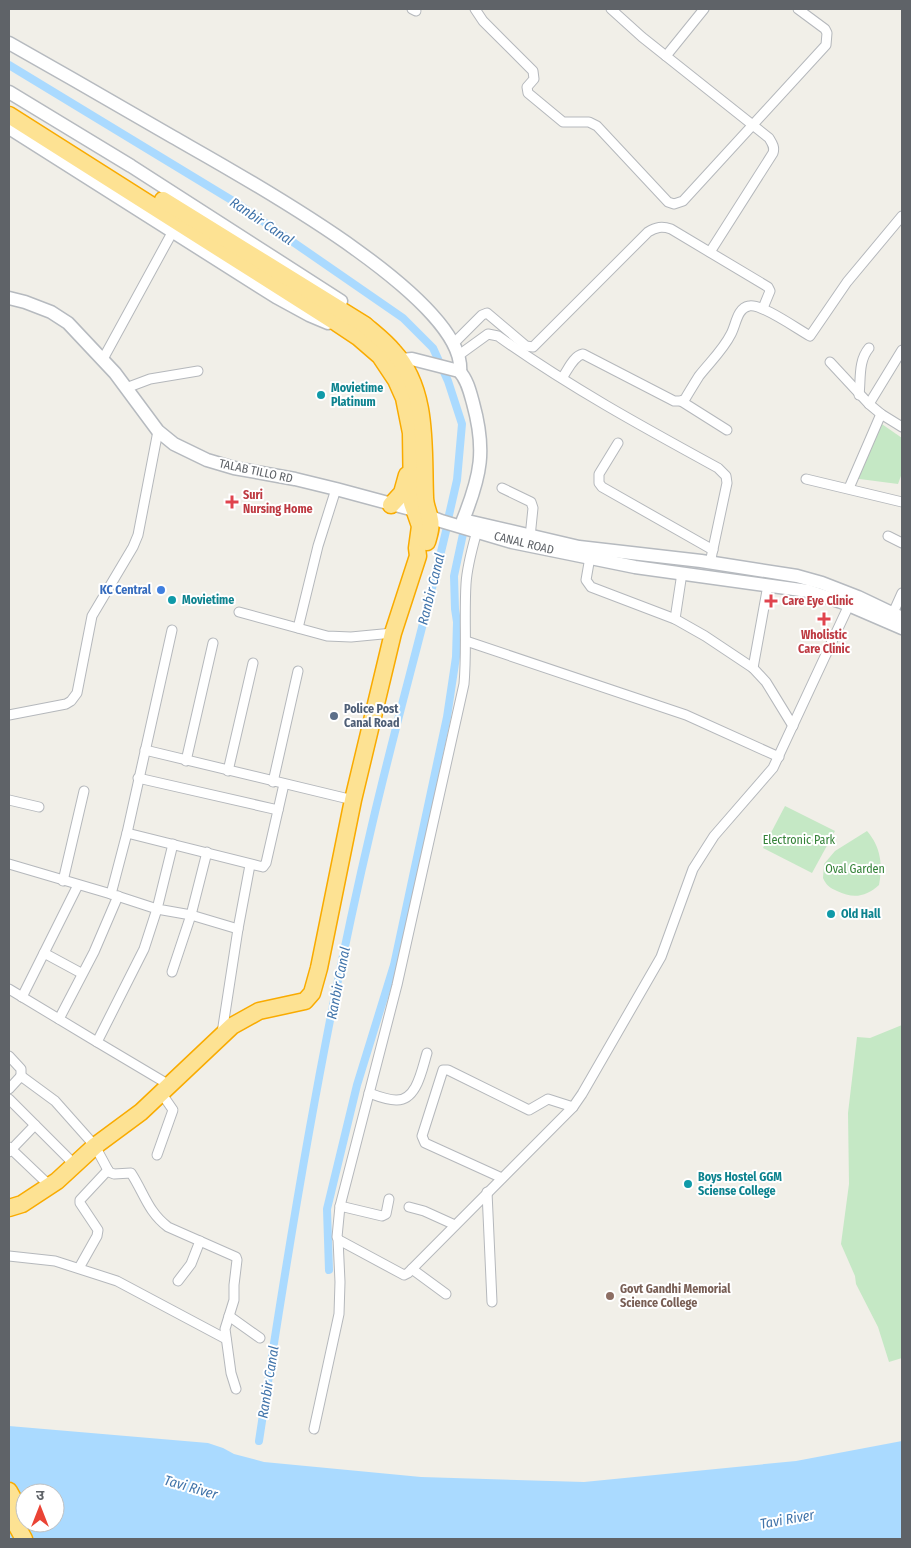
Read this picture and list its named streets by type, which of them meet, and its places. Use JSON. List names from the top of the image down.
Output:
{
  "streets": {
    "main road": ["TALAB TILLO RD", "CANAL ROAD"]
  },
  "crossings": [
    ["TALAB TILLO RD", "CANAL ROAD"]
  ],
  "water": ["Ranbir Canal", "Tavi River"],
  "parks": ["Electronic Park", "Oval Garden"],
  "places": {
    "other": [
      "Movietime Platinum",
      "KC Central",
      "Movietime",
      "Police Post Canal Road",
      "Old Hall",
      "Boys Hostel GGM Sciense College",
      "Govt Gandhi Memorial Science College"
    ],
    "health": ["Suri Nursing Home", "Care Eye Clinic", "Wholistic Care Clinic"]
  },
  "north": "top"
}
